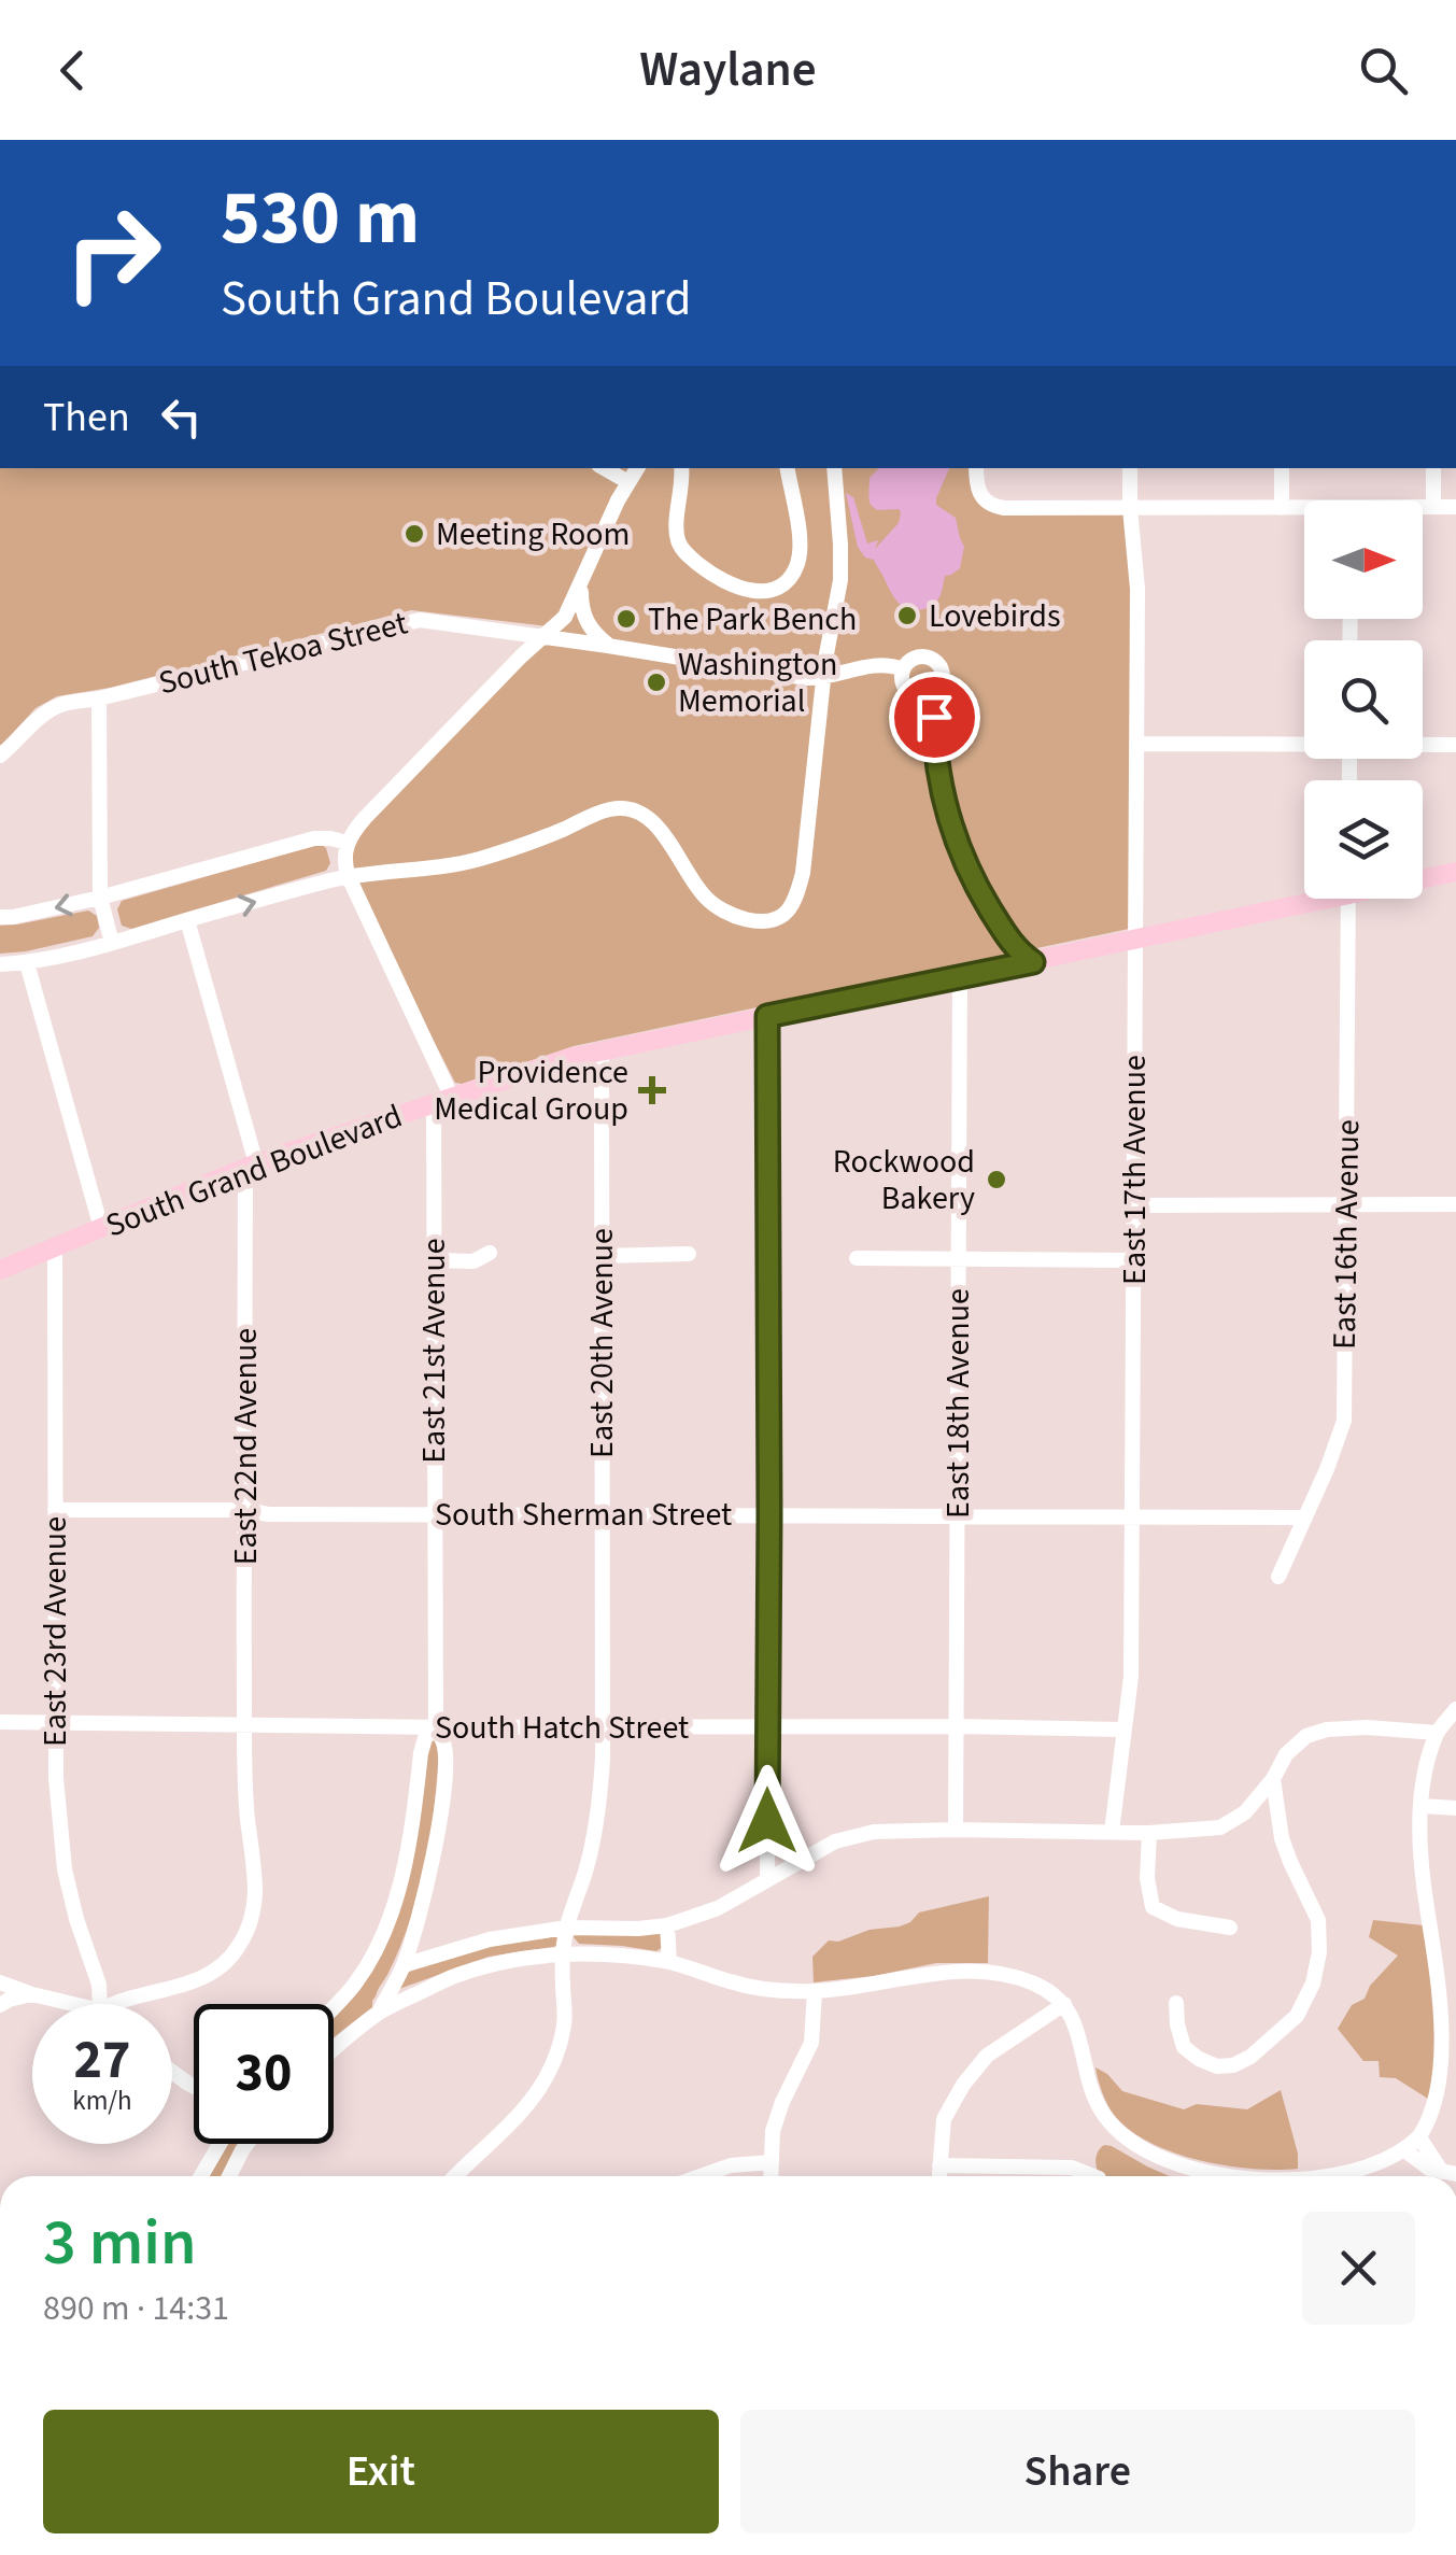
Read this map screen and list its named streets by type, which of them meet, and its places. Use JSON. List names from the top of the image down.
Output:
{
  "streets": {
    "main road": ["South Grand Boulevard"],
    "street": [
      "South Tekoa Street",
      "East 17th Avenue",
      "East 16th Avenue",
      "East 20th Avenue",
      "East 21st Avenue",
      "East 18th Avenue",
      "East 22nd Avenue",
      "South Sherman Street",
      "East 23rd Avenue",
      "South Hatch Street"
    ]
  },
  "crossings": [
    ["East 17th Avenue", "South Grand Boulevard"],
    ["East 17th Avenue", "South Sherman Street"],
    ["East 17th Avenue", "South Hatch Street"],
    ["South Grand Boulevard", "East 20th Avenue"],
    ["South Grand Boulevard", "East 21st Avenue"],
    ["South Grand Boulevard", "East 18th Avenue"],
    ["South Grand Boulevard", "East 22nd Avenue"],
    ["South Grand Boulevard", "East 23rd Avenue"],
    ["East 16th Avenue", "South Sherman Street"],
    ["East 20th Avenue", "South Sherman Street"],
    ["East 20th Avenue", "South Hatch Street"],
    ["East 21st Avenue", "South Sherman Street"],
    ["East 21st Avenue", "South Hatch Street"],
    ["East 18th Avenue", "South Sherman Street"],
    ["East 18th Avenue", "South Hatch Street"],
    ["East 22nd Avenue", "South Sherman Street"],
    ["East 22nd Avenue", "South Hatch Street"],
    ["South Sherman Street", "East 23rd Avenue"],
    ["East 23rd Avenue", "South Hatch Street"]
  ],
  "places": {
    "other": [
      "Meeting Room",
      "Lovebirds",
      "The Park Bench",
      "Washington Memorial",
      "Rockwood Bakery"
    ],
    "health": ["Providence Medical Group"]
  },
  "north": "right",
  "page": {
    "header": "Waylane",
    "turn": ["530 m", "South Grand Boulevard"],
    "then": "Then",
    "speed": "27 km/h",
    "limit": "30",
    "heading": ["3 min", "890 m · 14:31"],
    "buttons": ["Exit", "Share"]
  }
}
